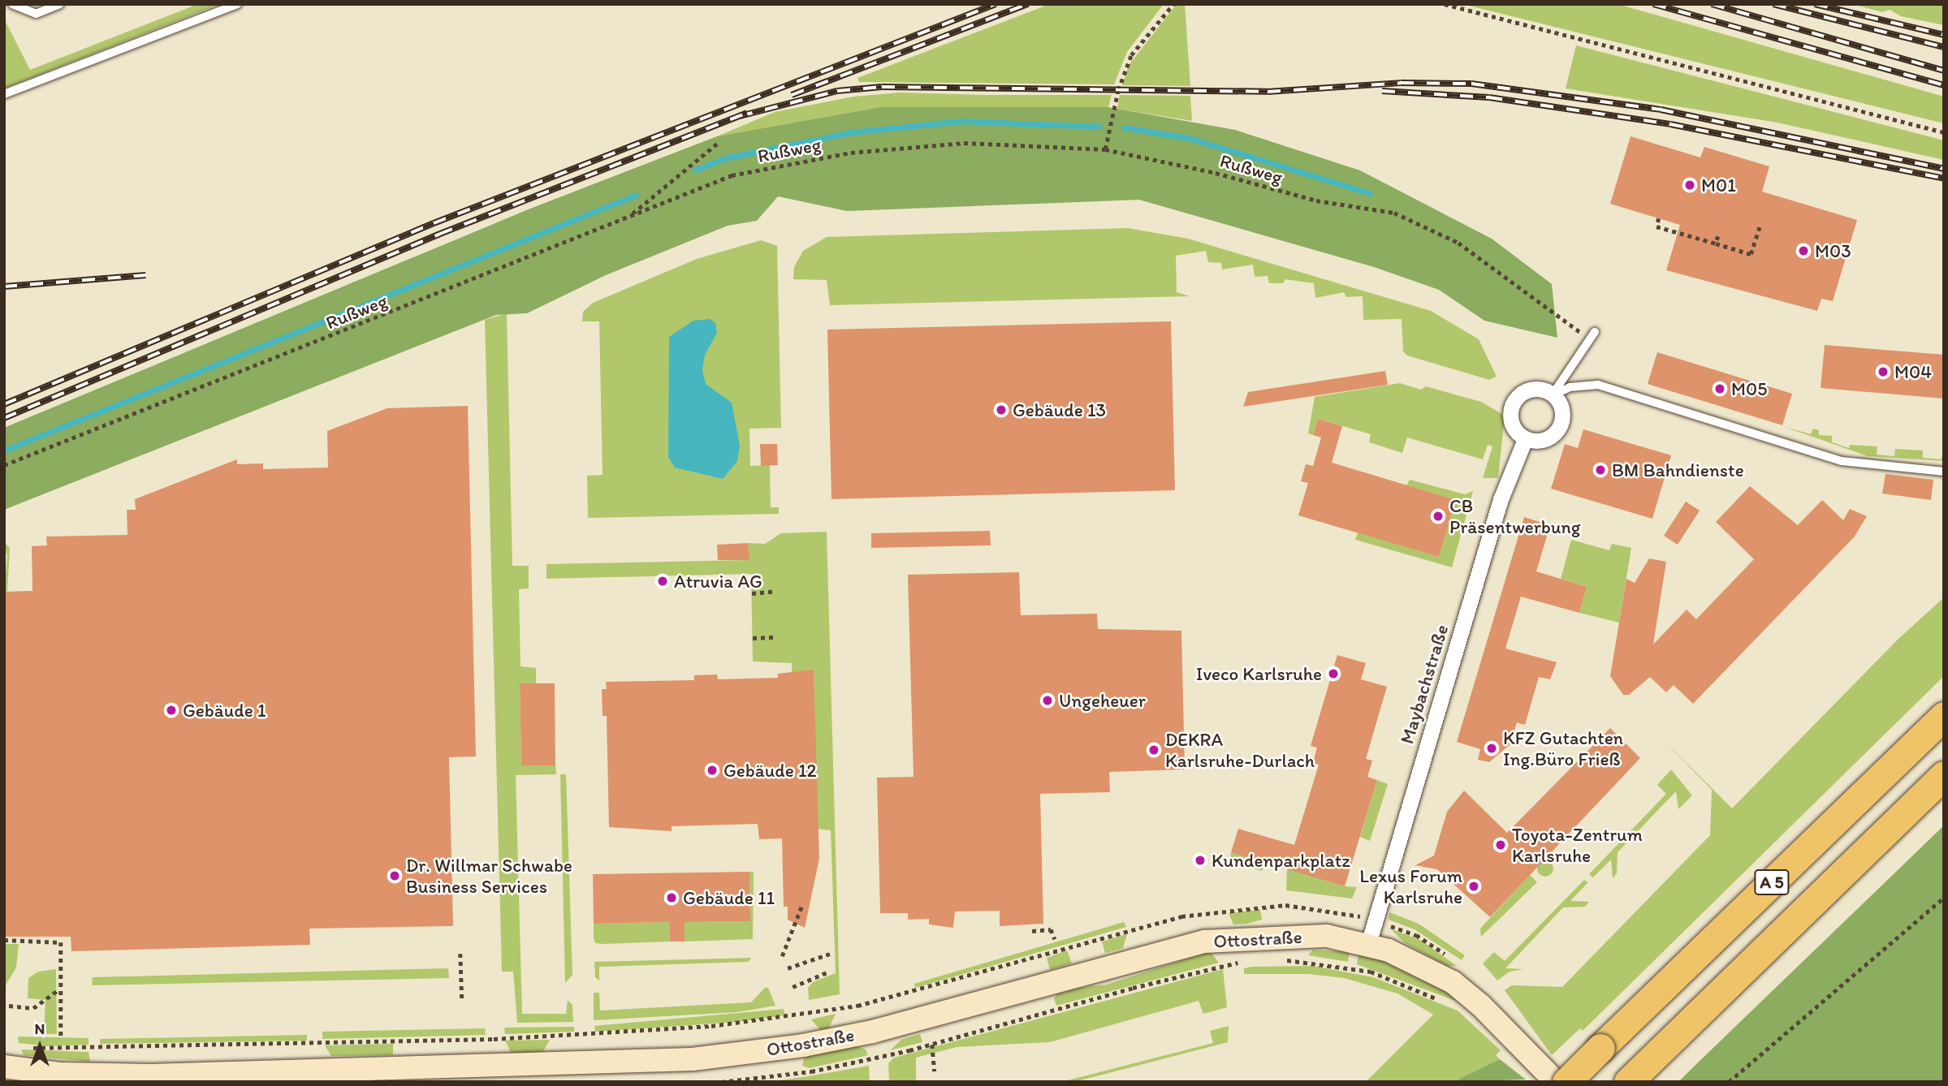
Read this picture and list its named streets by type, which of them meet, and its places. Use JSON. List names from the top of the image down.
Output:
{
  "streets": {
    "highway": ["A 5"],
    "main road": ["Ottostraße"],
    "street": ["Maybachstraße"],
    "path": ["Rußweg"]
  },
  "crossings": [
    ["Maybachstraße", "Ottostraße"]
  ],
  "places": [
    "M01",
    "M03",
    "M04",
    "M05",
    "Gebäude 13",
    "BM Bahndienste",
    "CB Präsentwerbung",
    "Atruvia AG",
    "Iveco Karlsruhe",
    "Ungeheuer",
    "Gebäude 1",
    "KFZ Gutachten Ing.Büro Frieß",
    "DEKRA Karlsruhe-Durlach",
    "Gebäude 12",
    "Toyota-Zentrum Karlsruhe",
    "Kundenparkplatz",
    "Dr. Willmar Schwabe Business Services",
    "Lexus Forum Karlsruhe",
    "Gebäude 11"
  ],
  "north": "top"
}
